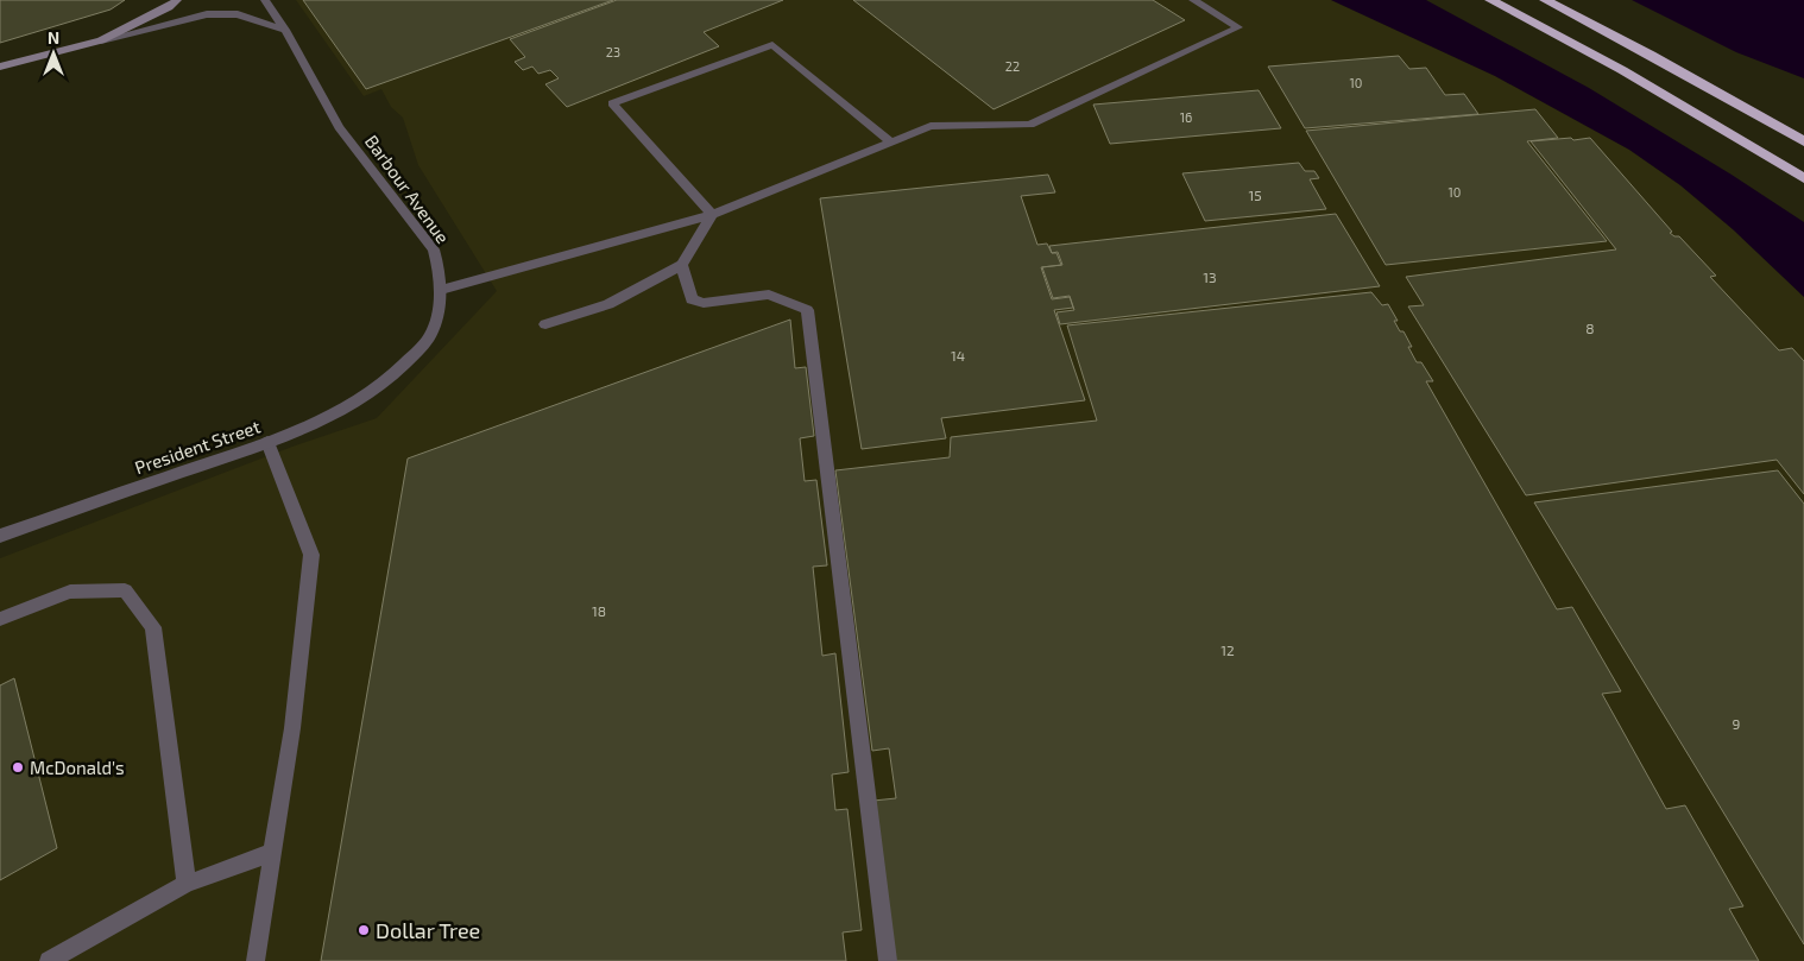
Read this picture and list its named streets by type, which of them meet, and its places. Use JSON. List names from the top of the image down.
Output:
{
  "streets": {
    "street": ["Barbour Avenue", "President Street"]
  },
  "crossings": [
    ["Barbour Avenue", "President Street"]
  ],
  "places": ["McDonald's", "Dollar Tree"],
  "house_numbers": [
    "23",
    "22",
    "10",
    "16",
    "10",
    "15",
    "13",
    "8",
    "14",
    "18",
    "12",
    "9"
  ],
  "north": "top"
}
